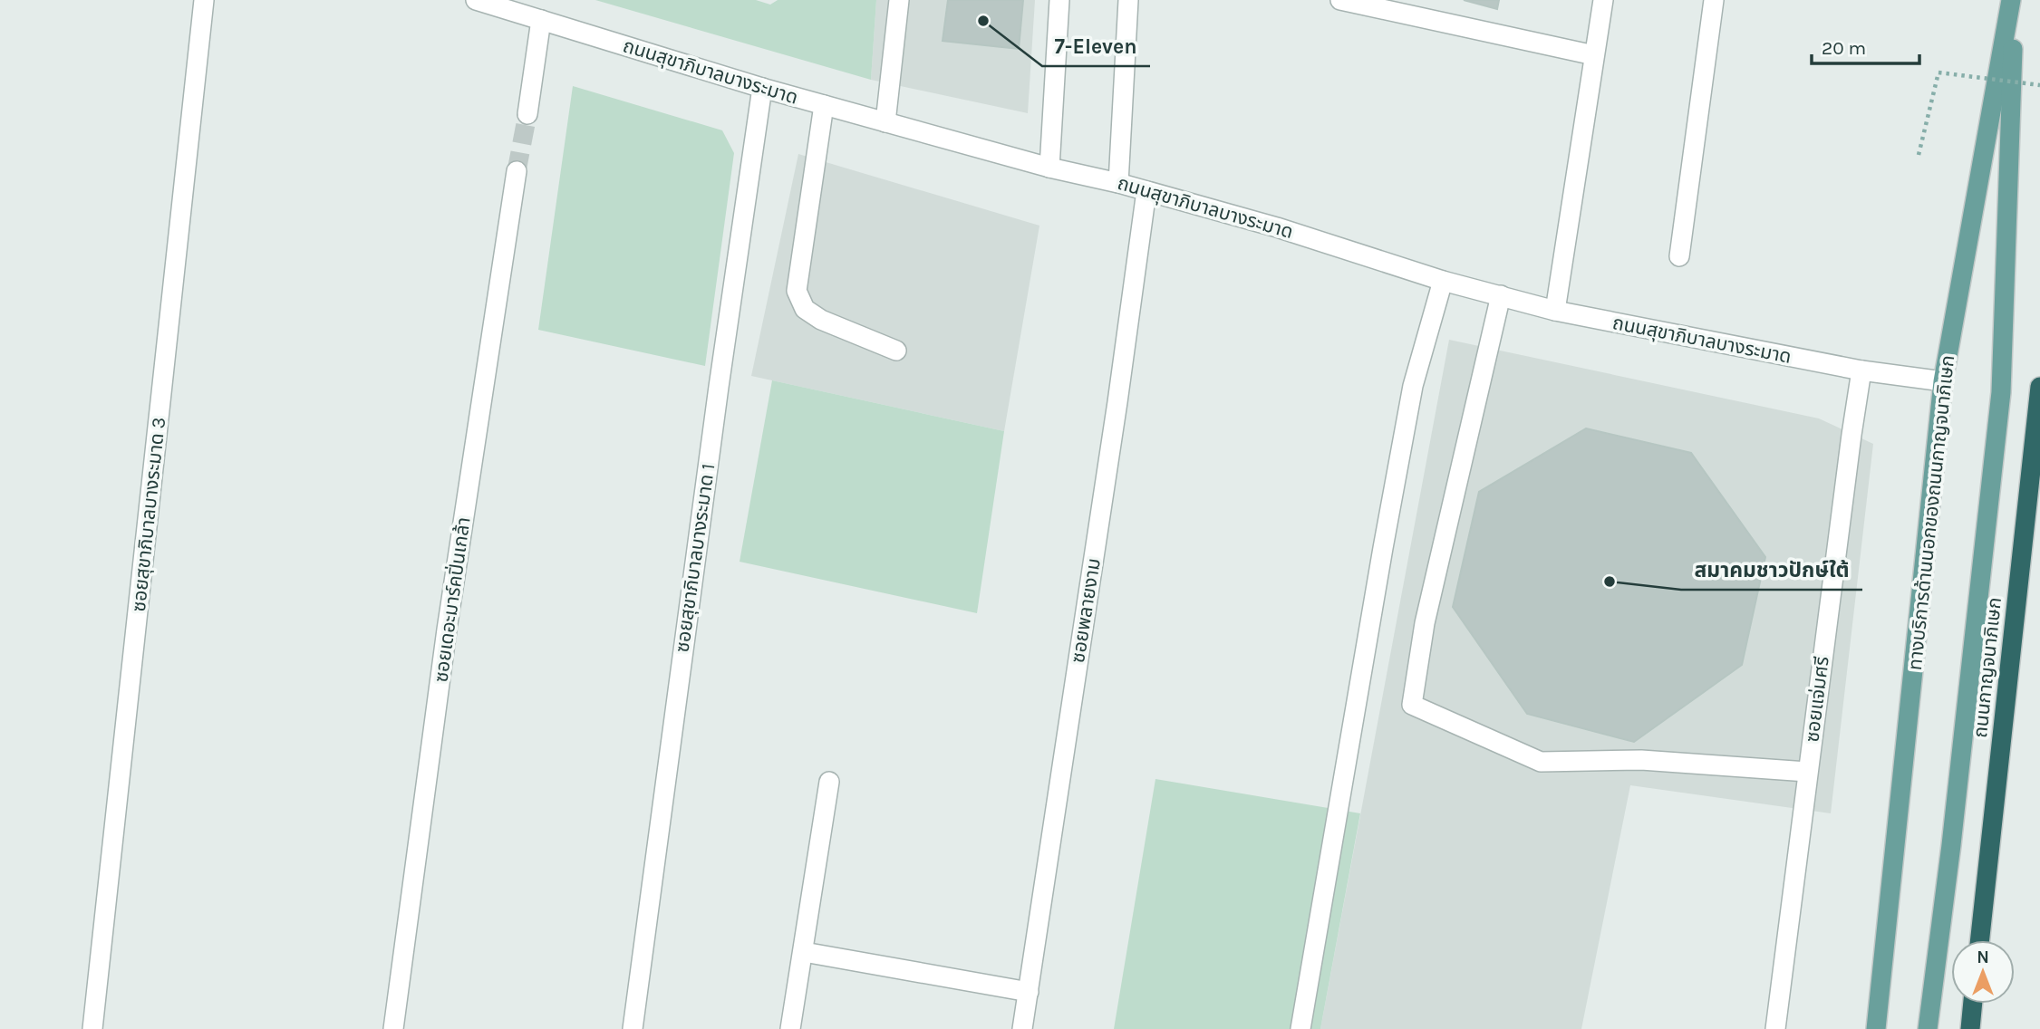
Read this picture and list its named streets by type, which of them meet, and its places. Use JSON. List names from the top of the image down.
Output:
{
  "streets": {
    "highway": ["ถนนกาญจนาภิเษก"],
    "main road": ["ทางบริการด้านนอกของถนนกาญจนาภิเษก"],
    "street": [
      "ถนนสุขาภิบาลบางระมาด",
      "ซอยสุขาภิบาลบางระมาด 3",
      "ซอยสุขาภิบาลบางระมาด 1",
      "ซอยเดอะมาร์คปิ่นเกล้า",
      "ซอยพลายงาม",
      "ซอยแจ่มศรี"
    ]
  },
  "crossings": [
    ["ถนนสุขาภิบาลบางระมาด", "ทางบริการด้านนอกของถนนกาญจนาภิเษก"],
    ["ถนนสุขาภิบาลบางระมาด", "ซอยสุขาภิบาลบางระมาด 1"],
    ["ถนนสุขาภิบาลบางระมาด", "ซอยพลายงาม"],
    ["ถนนสุขาภิบาลบางระมาด", "ซอยแจ่มศรี"]
  ],
  "places": ["7-Eleven", "สมาคมชาวปักษ์ใต้"],
  "scale_bar": "20 m",
  "north": "top"
}
